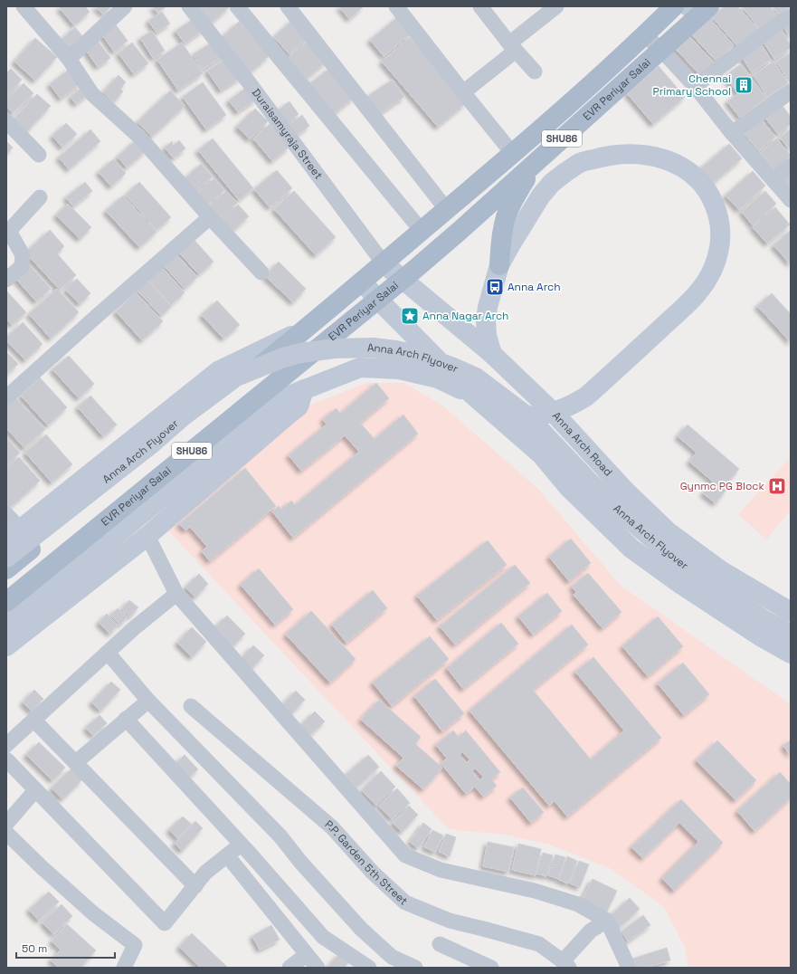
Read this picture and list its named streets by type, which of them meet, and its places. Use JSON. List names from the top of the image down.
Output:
{
  "streets": {
    "main road": [
      "EVR Periyar Salai",
      "SHU86",
      "Anna Arch Flyover",
      "Anna Arch Road"
    ],
    "street": ["Duraisamyraja Street", "P.P. Garden 5th Street"]
  },
  "crossings": [
    ["EVR Periyar Salai", "Duraisamyraja Street"],
    ["EVR Periyar Salai", "Anna Arch Road"],
    ["Duraisamyraja Street", "Anna Arch Road"]
  ],
  "places": {
    "building": ["Chennai Primary School"],
    "bus stop": ["Anna Arch"],
    "place": ["Anna Nagar Arch"],
    "hospital": ["Gynmc PG Block"]
  },
  "scale_bar": "50 m"
}
